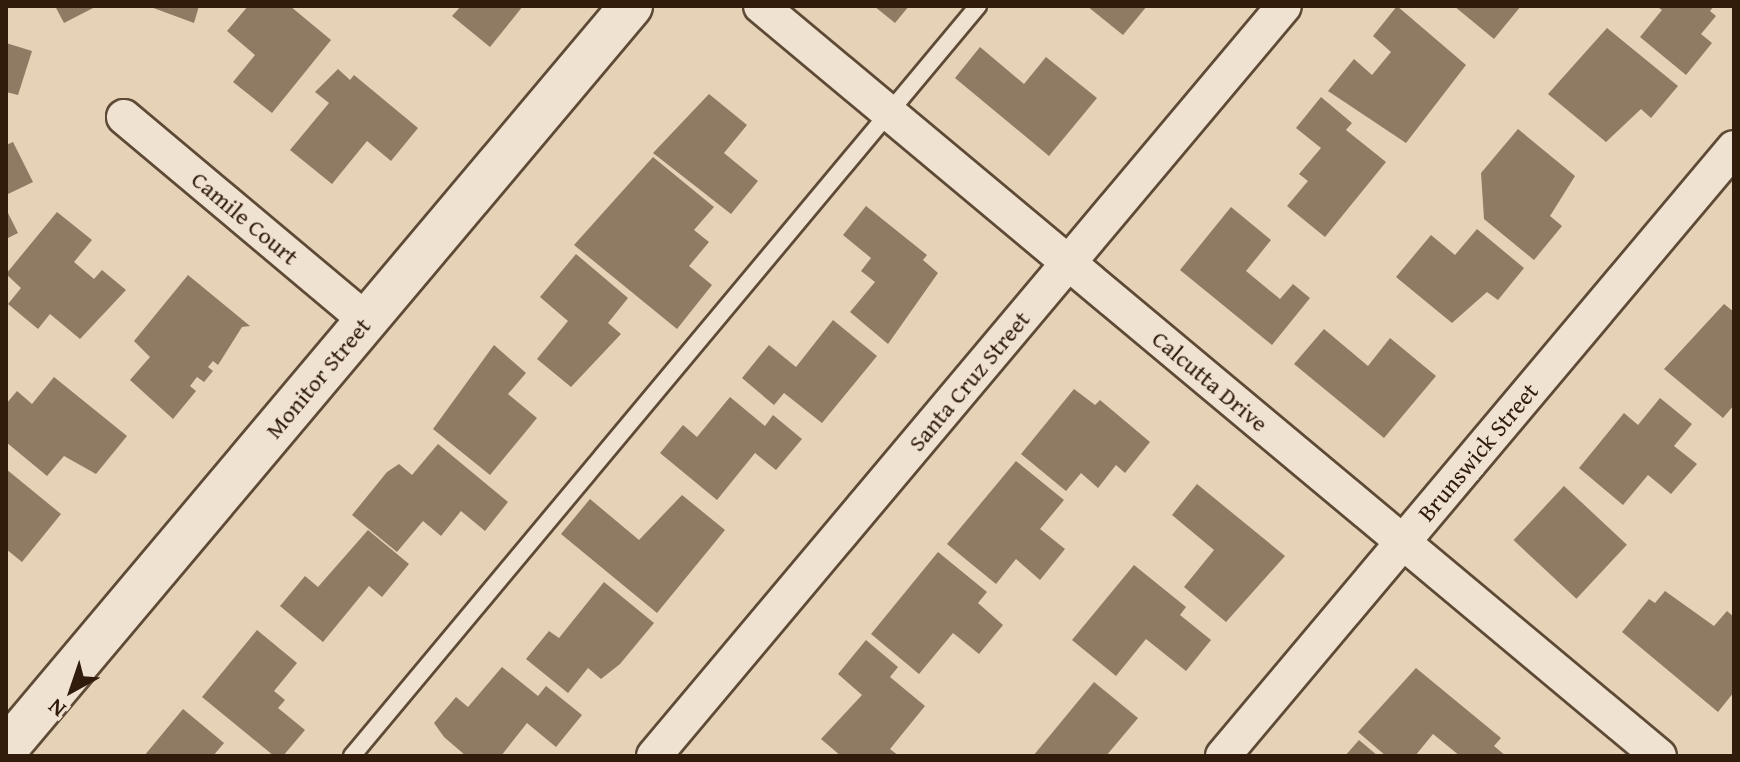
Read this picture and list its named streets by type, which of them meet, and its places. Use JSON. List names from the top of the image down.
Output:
{
  "streets": {
    "street": [
      "Camile Court",
      "Monitor Street",
      "Santa Cruz Street",
      "Calcutta Drive",
      "Brunswick Street"
    ]
  },
  "crossings": [
    ["Camile Court", "Monitor Street"],
    ["Santa Cruz Street", "Calcutta Drive"],
    ["Calcutta Drive", "Brunswick Street"]
  ],
  "north": "bottom left"
}
